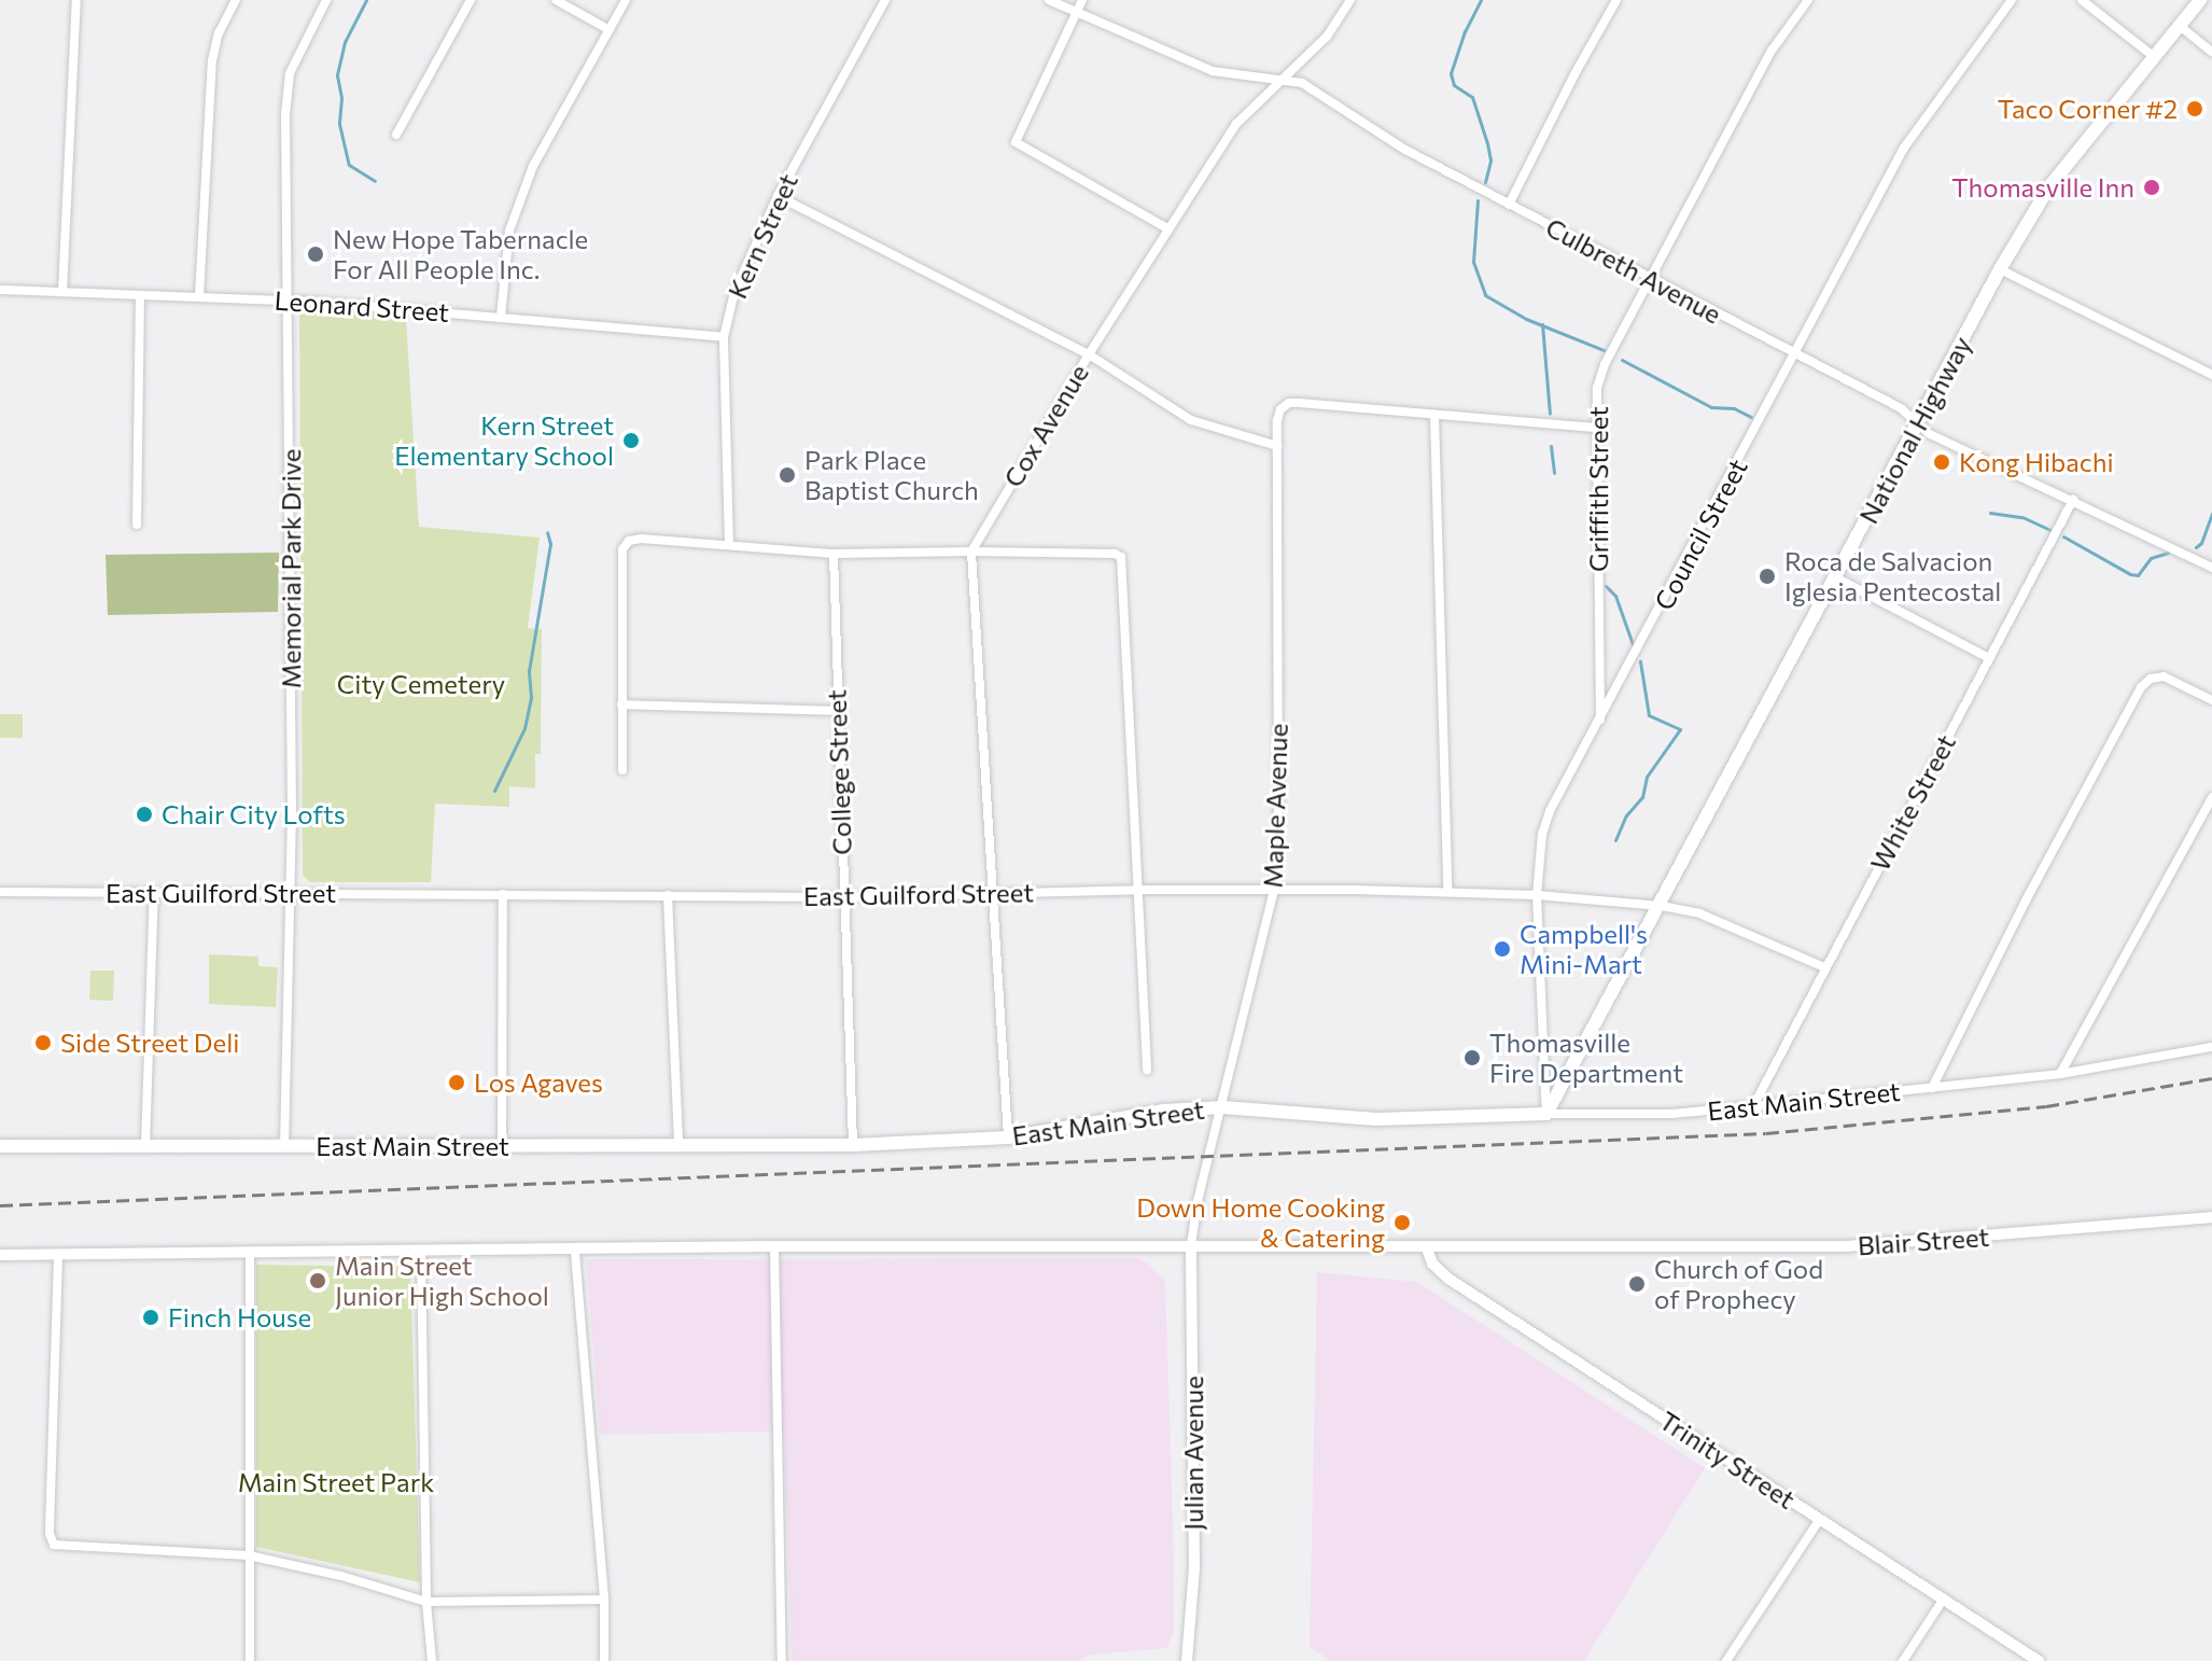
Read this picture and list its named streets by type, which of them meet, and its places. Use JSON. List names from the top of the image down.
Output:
{
  "streets": {
    "main road": ["National Highway", "East Main Street"],
    "street": [
      "Kern Street",
      "Culbreth Avenue",
      "Leonard Street",
      "Cox Avenue",
      "Griffith Street",
      "Council Street",
      "Memorial Park Drive",
      "College Street",
      "White Street",
      "Maple Avenue",
      "East Guilford Street",
      "Blair Street",
      "Julian Avenue",
      "Trinity Street"
    ]
  },
  "crossings": [
    ["Kern Street", "Leonard Street"],
    ["Culbreth Avenue", "Cox Avenue"],
    ["Culbreth Avenue", "National Highway"],
    ["Culbreth Avenue", "Griffith Street"],
    ["Culbreth Avenue", "Council Street"],
    ["Culbreth Avenue", "White Street"],
    ["Leonard Street", "Memorial Park Drive"],
    ["National Highway", "Council Street"],
    ["National Highway", "East Guilford Street"],
    ["National Highway", "East Main Street"],
    ["Griffith Street", "Council Street"],
    ["Council Street", "East Guilford Street"],
    ["Council Street", "East Main Street"],
    ["Memorial Park Drive", "East Guilford Street"],
    ["Memorial Park Drive", "East Main Street"],
    ["College Street", "East Guilford Street"],
    ["College Street", "East Main Street"],
    ["White Street", "East Guilford Street"],
    ["White Street", "East Main Street"],
    ["Maple Avenue", "East Guilford Street"],
    ["Maple Avenue", "East Main Street"],
    ["Maple Avenue", "Julian Avenue"],
    ["Blair Street", "Trinity Street"]
  ],
  "parks": ["City Cemetery", "Main Street Park"],
  "places": [
    "Taco Corner #2",
    "Thomasville Inn",
    "New Hope Tabernacle For All People Inc.",
    "Kern Street Elementary School",
    "Kong Hibachi",
    "Park Place Baptist Church",
    "Roca de Salvacion Iglesia Pentecostal",
    "Chair City Lofts",
    "Campbell's Mini-Mart",
    "Side Street Deli",
    "Thomasville Fire Department",
    "Los Agaves",
    "Down Home Cooking & Catering",
    "Main Street Junior High School",
    "Church of God of Prophecy",
    "Finch House"
  ]
}
